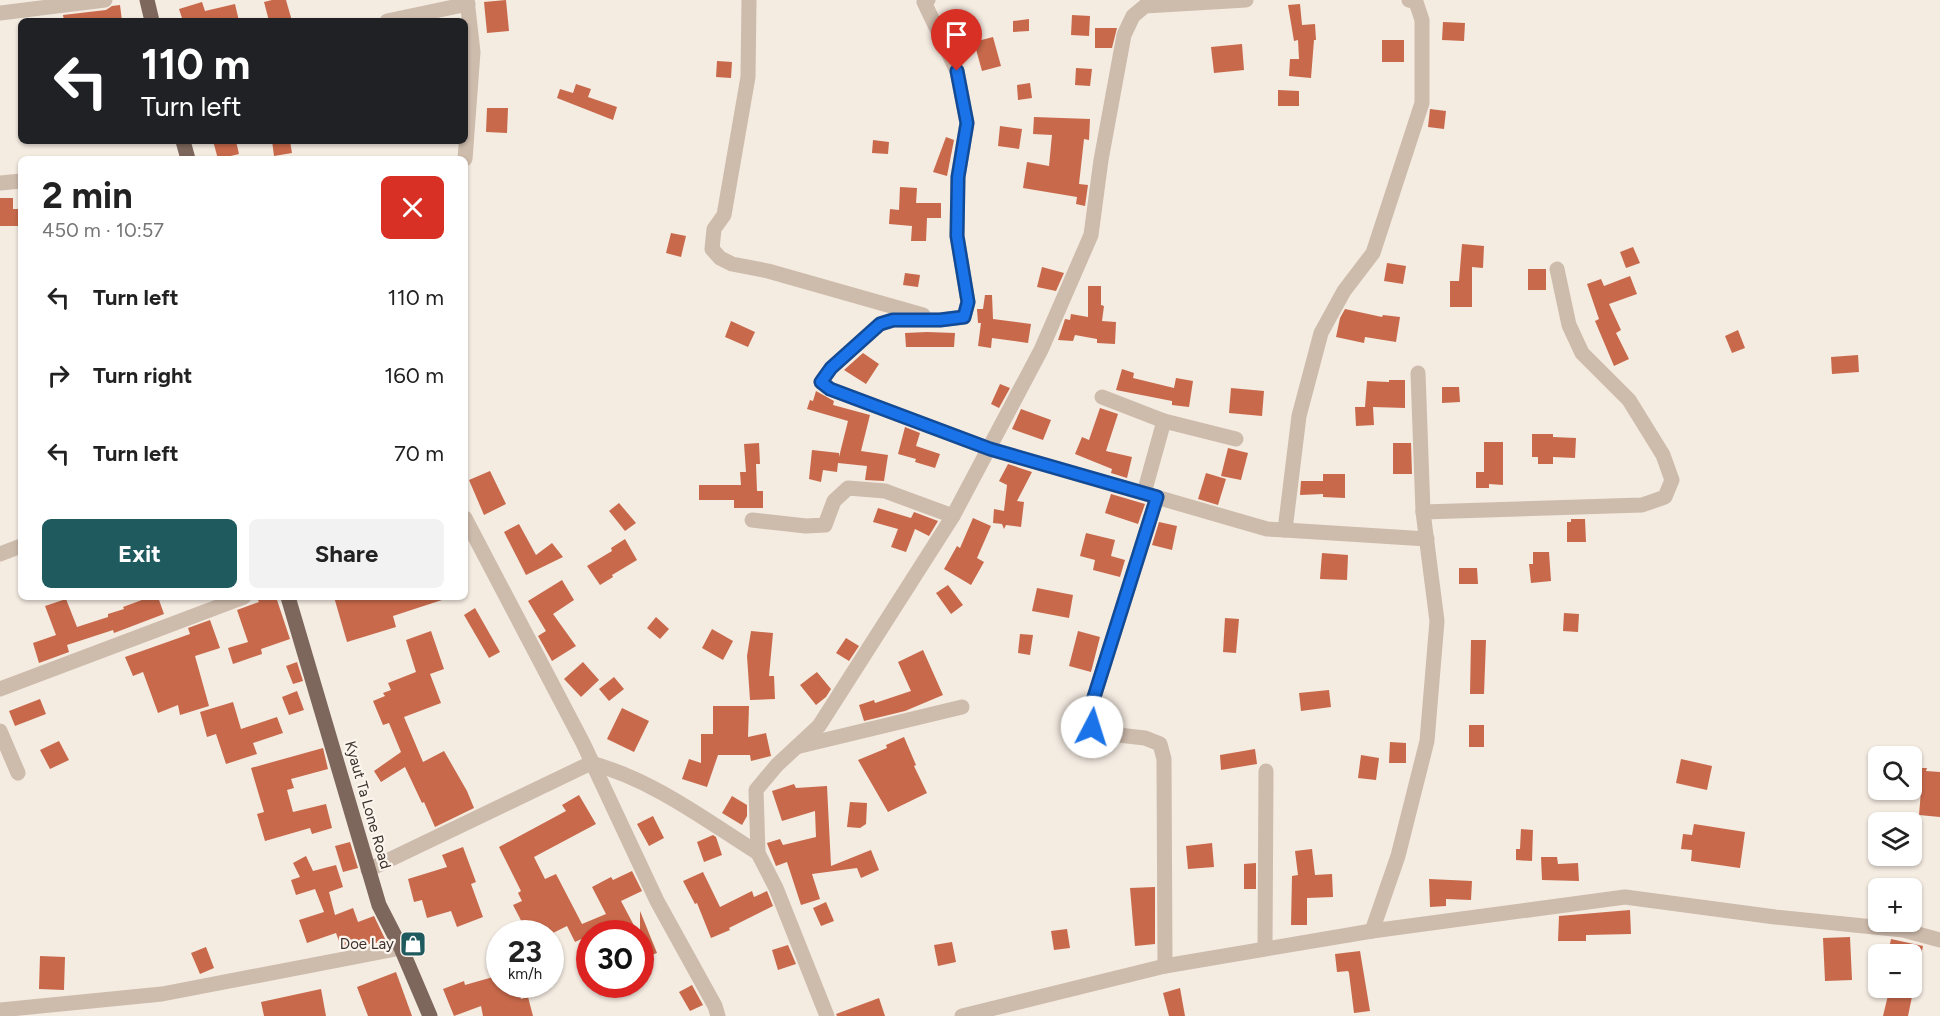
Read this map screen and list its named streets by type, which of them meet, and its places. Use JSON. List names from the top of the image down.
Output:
{
  "streets": {
    "main road": ["Kyaut Ta Lone Road"]
  },
  "places": {
    "shop": ["Doe Lay"]
  },
  "page": {
    "turn": ["110 m", "Turn left"],
    "heading": ["2 min", "450 m · 10:57"],
    "list": [
      {
        "name": "Turn left",
        "value": "110 m"
      },
      {
        "name": "Turn right",
        "value": "160 m"
      },
      {
        "name": "Turn left",
        "value": "70 m"
      }
    ],
    "buttons": ["Exit", "Share"],
    "map_buttons": ["+", "−"],
    "speed": "23 km/h",
    "limit": "30"
  }
}
